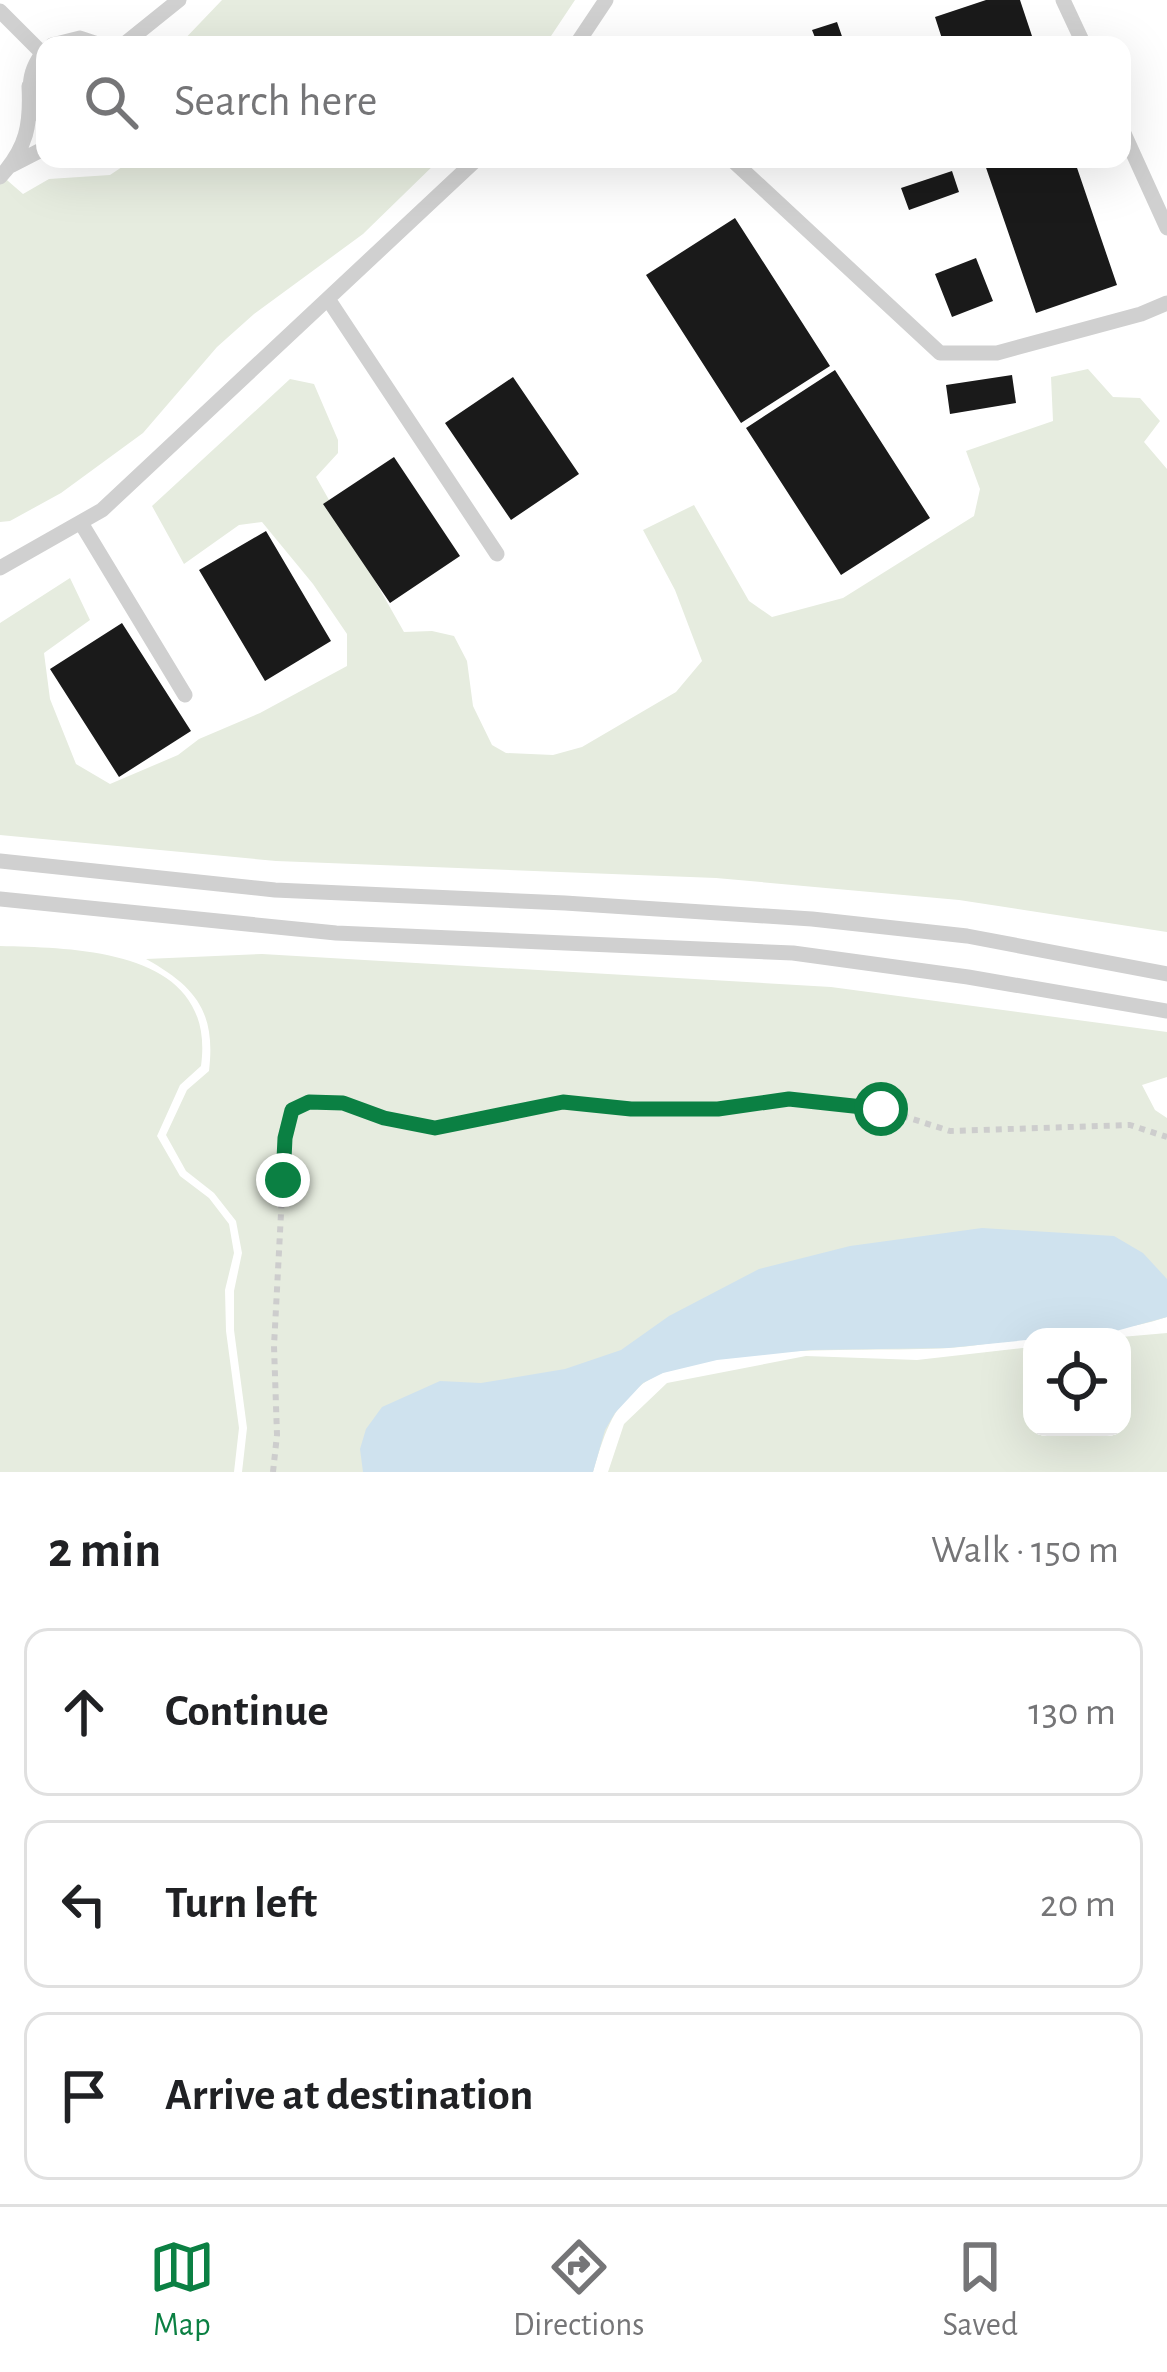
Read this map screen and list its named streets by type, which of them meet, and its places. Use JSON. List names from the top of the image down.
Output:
{
  "page": {
    "search": "Search here",
    "heading": ["2 min", "Walk · 150 m"],
    "list": [
      ["Continue", "130 m"],
      ["Turn left", "20 m"],
      "Arrive at destination"
    ],
    "nav": ["Map", "Directions", "Saved"]
  }
}
